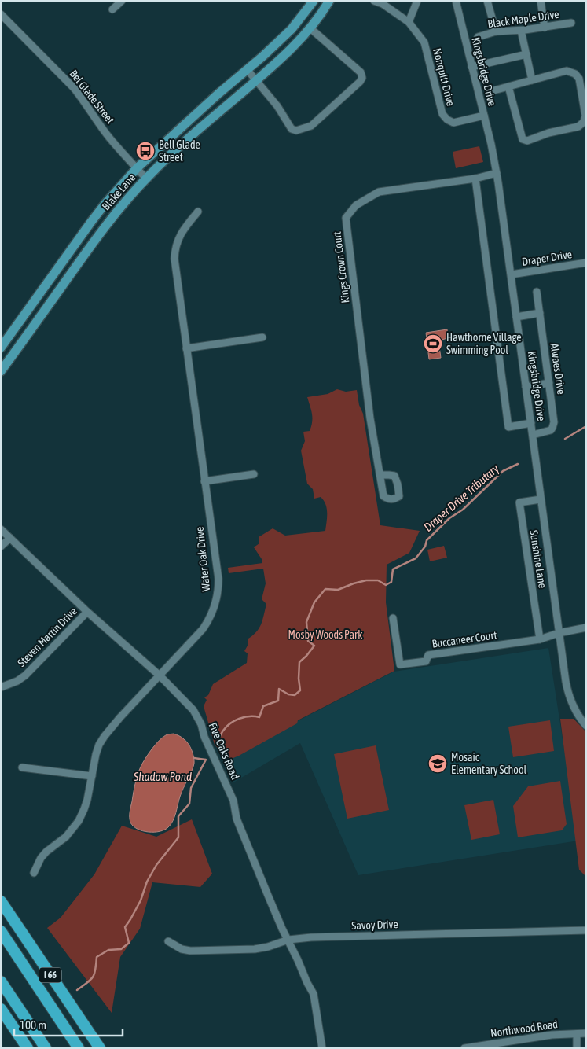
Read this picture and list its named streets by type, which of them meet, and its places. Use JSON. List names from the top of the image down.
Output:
{
  "streets": {
    "highway": ["I 66"],
    "main road": ["Blake Lane"],
    "street": [
      "Black Maple Drive",
      "Kingsbridge Drive",
      "Nonquitt Drive",
      "Bel Glade Street",
      "Draper Drive",
      "Kings Crown Court",
      "Alwaes Drive",
      "Water Oak Drive",
      "Sunshine Lane",
      "Steven Martin Drive",
      "Buccaneer Court",
      "Five Oaks Road",
      "Savoy Drive",
      "Northwood Road"
    ]
  },
  "crossings": [
    ["Kingsbridge Drive", "Nonquitt Drive"],
    ["Kingsbridge Drive", "Draper Drive"],
    ["Kingsbridge Drive", "Kings Crown Court"],
    ["Kingsbridge Drive", "Alwaes Drive"],
    ["Kingsbridge Drive", "Sunshine Lane"],
    ["Kingsbridge Drive", "Buccaneer Court"],
    ["Bel Glade Street", "Blake Lane"],
    ["Water Oak Drive", "Five Oaks Road"],
    ["Sunshine Lane", "Buccaneer Court"],
    ["Steven Martin Drive", "Five Oaks Road"],
    ["Five Oaks Road", "Savoy Drive"]
  ],
  "water": ["Draper Drive Tributary", "Shadow Pond"],
  "parks": ["Mosby Woods Park"],
  "places": {
    "bus stop": ["Bell Glade Street"],
    "sports": ["Hawthorne Village Swimming Pool"],
    "school or university": ["Mosaic Elementary School"]
  },
  "scale_bar": "100 m"
}
